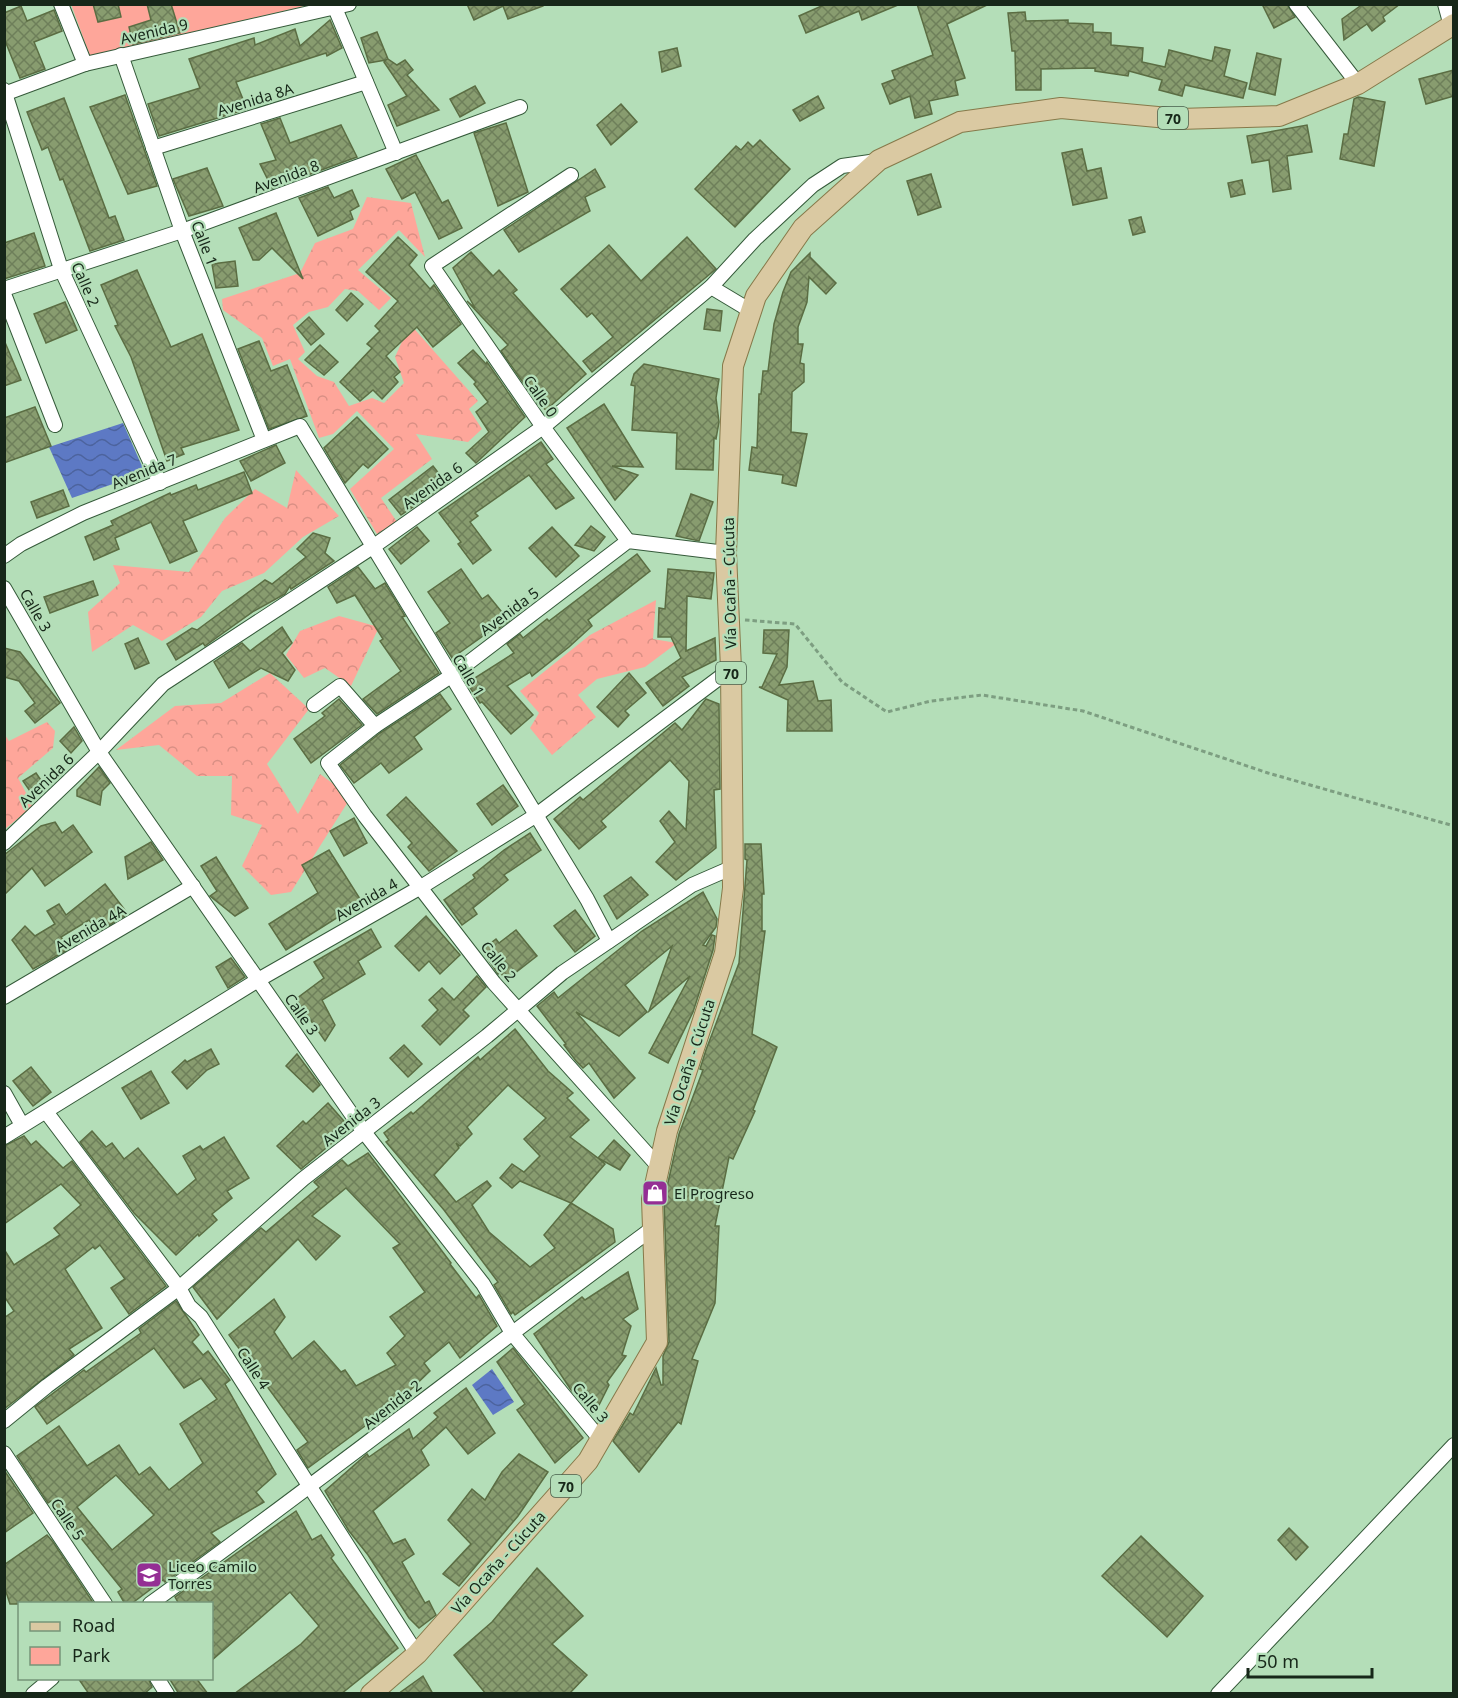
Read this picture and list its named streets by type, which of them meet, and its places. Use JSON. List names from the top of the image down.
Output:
{
  "streets": {
    "main road": ["70", "Vía Ocaña - Cúcuta"],
    "street": [
      "Avenida 9",
      "Avenida 8A",
      "Avenida 8",
      "Calle 1",
      "Calle 2",
      "Calle 0",
      "Avenida 7",
      "Avenida 6",
      "Calle 3",
      "Avenida 5",
      "Avenida 4",
      "Avenida 4A",
      "Avenida 3",
      "Calle 4",
      "Avenida 2",
      "Calle 5"
    ]
  },
  "crossings": [
    ["Avenida 9", "Calle 1"],
    ["Avenida 9", "Calle 2"],
    ["Avenida 8A", "Calle 1"],
    ["Avenida 8", "Calle 1"],
    ["Avenida 8", "Calle 2"],
    ["Calle 1", "Avenida 7"],
    ["Calle 1", "Avenida 6"],
    ["Calle 1", "Avenida 5"],
    ["Calle 1", "Avenida 4"],
    ["Calle 1", "Avenida 3"],
    ["Calle 2", "Avenida 7"],
    ["Calle 2", "Vía Ocaña - Cúcuta"],
    ["Calle 2", "Avenida 5"],
    ["Calle 2", "Avenida 4"],
    ["Calle 2", "Avenida 3"],
    ["Calle 0", "Avenida 6"],
    ["Calle 0", "Avenida 5"],
    ["Avenida 6", "Vía Ocaña - Cúcuta"],
    ["Avenida 6", "Calle 3"],
    ["Vía Ocaña - Cúcuta", "Calle 3"],
    ["Vía Ocaña - Cúcuta", "Avenida 4"],
    ["Vía Ocaña - Cúcuta", "Avenida 3"],
    ["Vía Ocaña - Cúcuta", "Calle 4"],
    ["Vía Ocaña - Cúcuta", "Avenida 2"],
    ["Calle 3", "Avenida 4"],
    ["Calle 3", "Avenida 4A"],
    ["Calle 3", "Avenida 3"],
    ["Calle 3", "Avenida 2"],
    ["Avenida 4", "Calle 4"],
    ["Avenida 3", "Calle 4"],
    ["Calle 4", "Avenida 2"]
  ],
  "places": {
    "shop": ["El Progreso"],
    "school or university": ["Liceo Camilo Torres"]
  },
  "legend": ["Road", "Park"],
  "scale_bar": "50 m"
}
